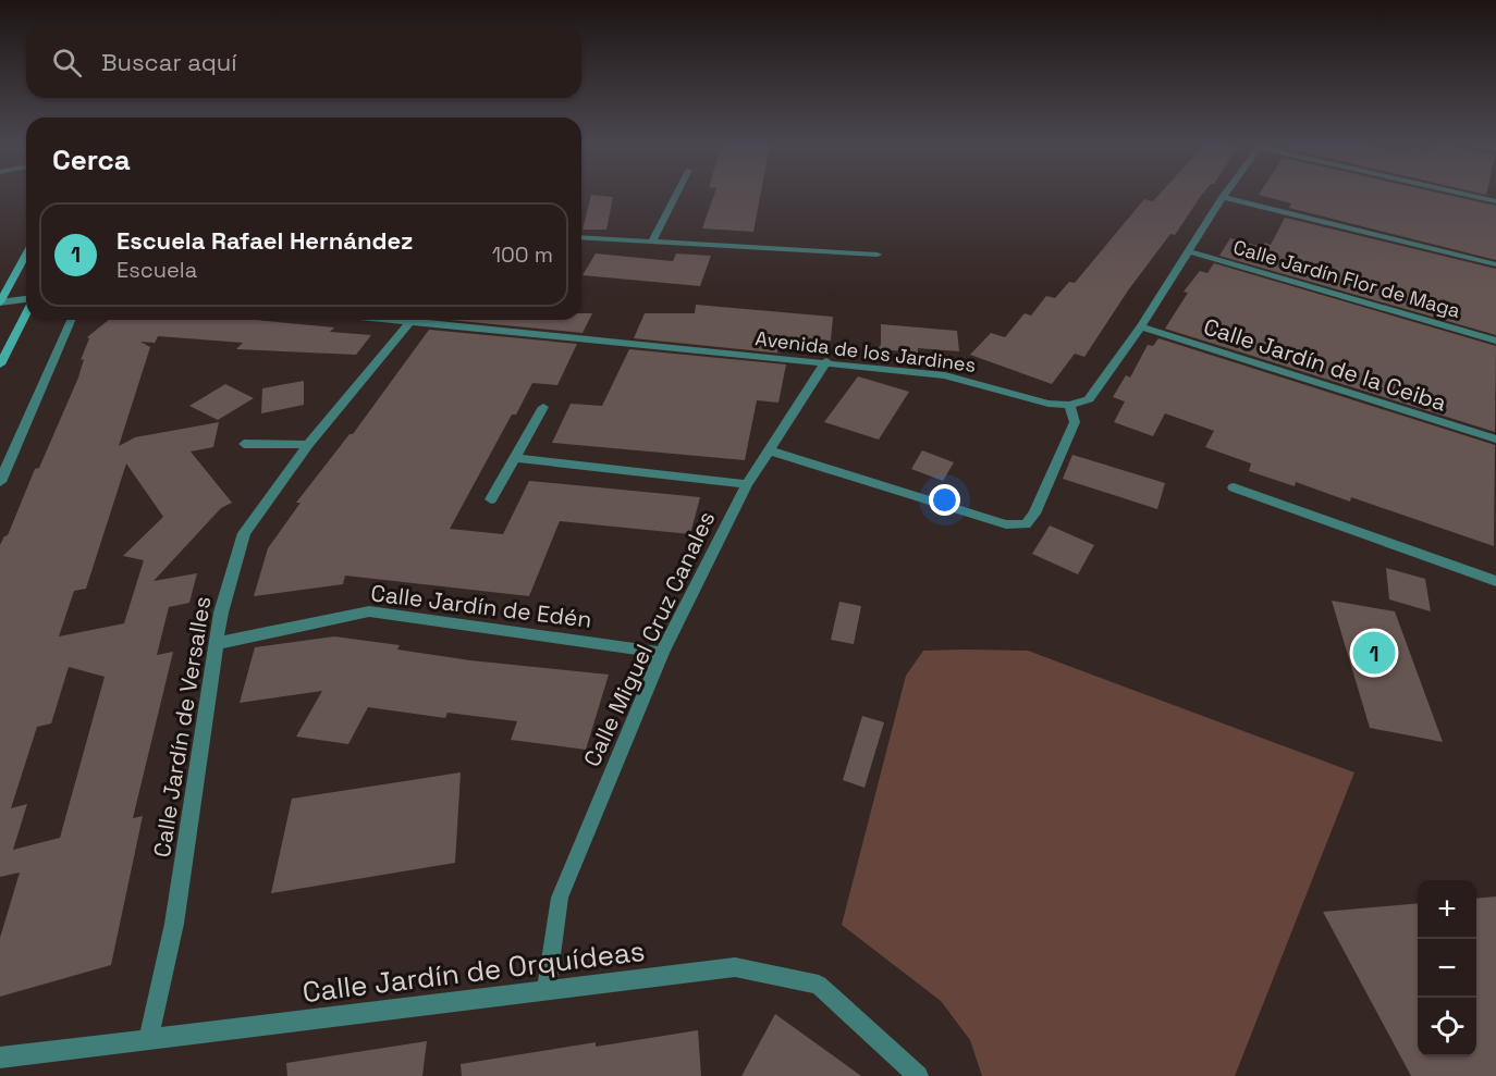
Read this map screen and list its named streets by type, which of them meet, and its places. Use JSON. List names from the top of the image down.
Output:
{
  "streets": {
    "street": [
      "Calle Jardín Flor de Maga",
      "Avenida de los Jardines",
      "Calle Jardín de la Ceiba",
      "Calle Jardín de Edén",
      "Calle Miguel Cruz Canales",
      "Calle Jardín de Versalles",
      "Calle Jardín de Orquídeas"
    ]
  },
  "crossings": [
    ["Avenida de los Jardines", "Calle Miguel Cruz Canales"],
    ["Calle Jardín de Edén", "Calle Miguel Cruz Canales"],
    ["Calle Jardín de Edén", "Calle Jardín de Versalles"],
    ["Calle Miguel Cruz Canales", "Calle Jardín de Orquídeas"],
    ["Calle Jardín de Versalles", "Calle Jardín de Orquídeas"]
  ],
  "page": {
    "search": "Buscar aquí",
    "heading": "Cerca",
    "list": [
      {
        "mark": "1",
        "name": "Escuela Rafael Hernández",
        "note": "Escuela",
        "value": "100 m"
      }
    ],
    "pins": "1",
    "map_buttons": ["+", "−"]
  }
}
